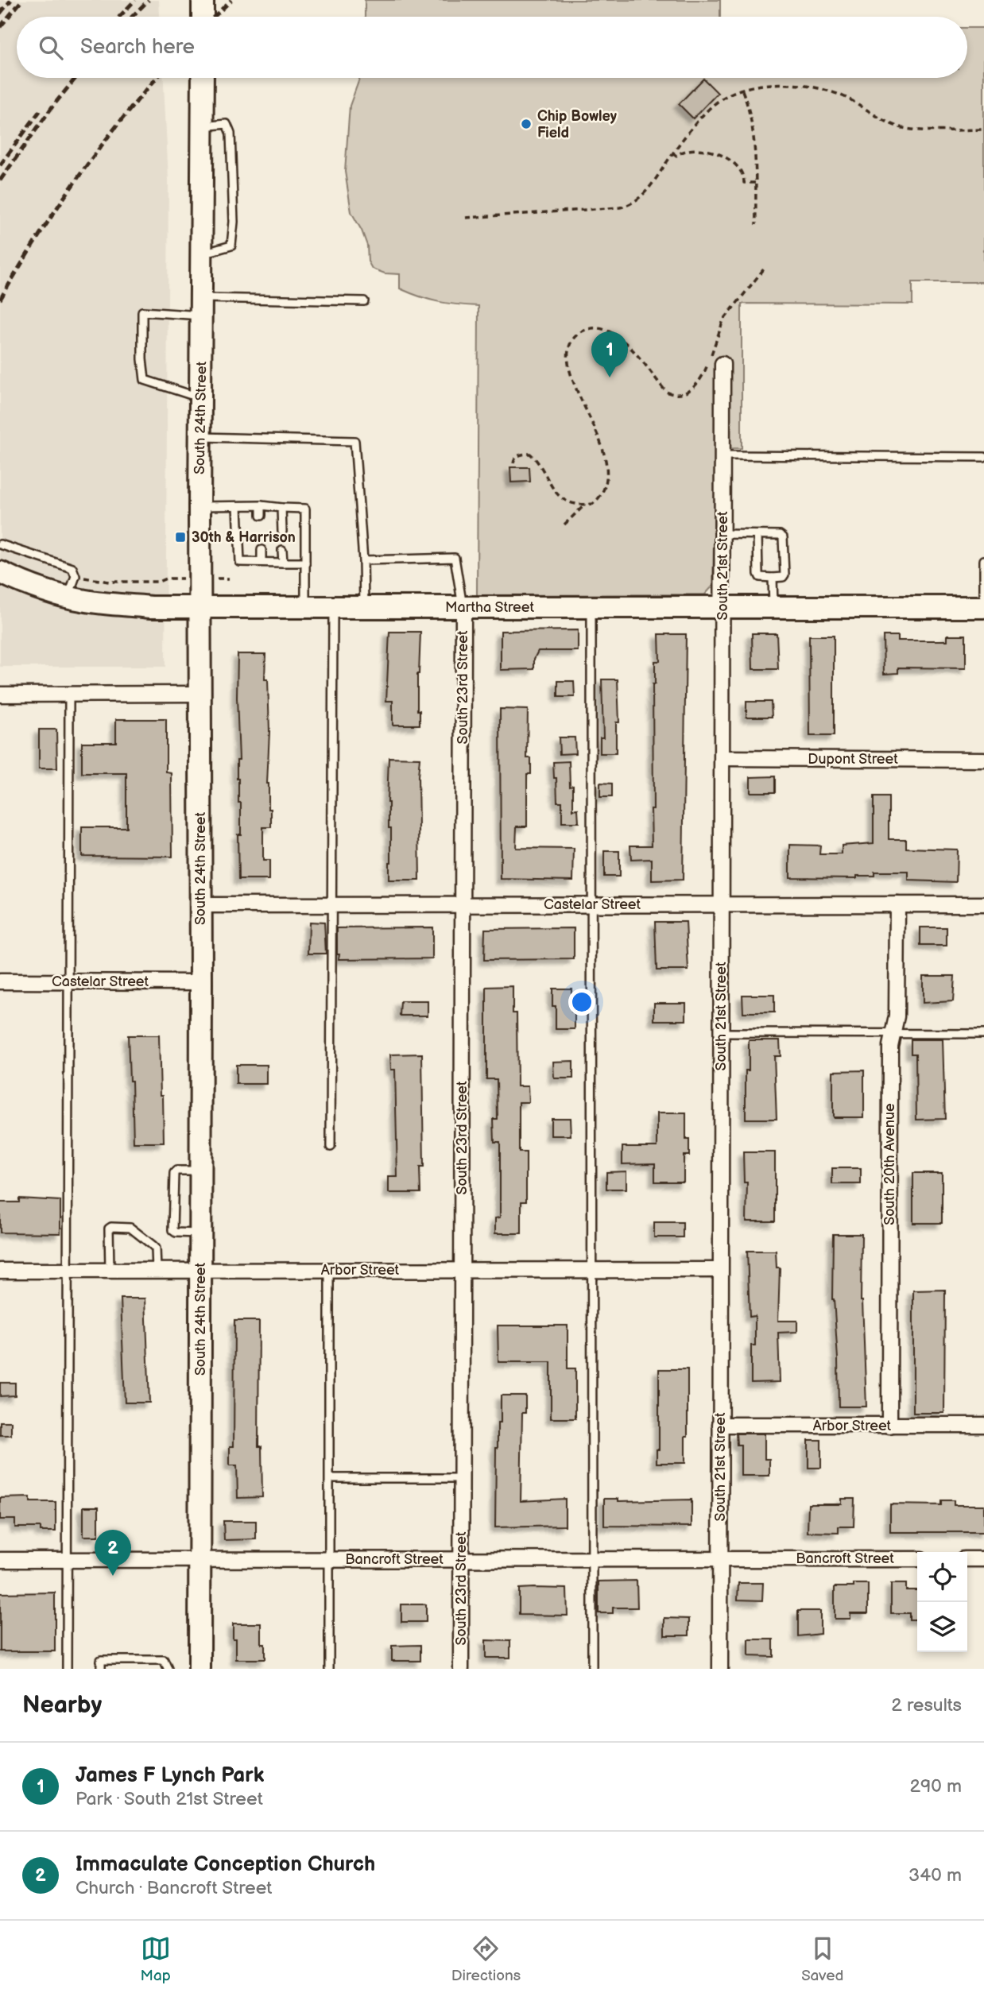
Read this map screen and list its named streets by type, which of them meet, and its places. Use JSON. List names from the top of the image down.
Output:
{
  "streets": {
    "main road": ["South 24th Street", "Martha Street"],
    "street": [
      "South 21st Street",
      "South 23rd Street",
      "Dupont Street",
      "Castelar Street",
      "South 20th Avenue",
      "Arbor Street",
      "Bancroft Street"
    ]
  },
  "crossings": [
    ["South 24th Street", "Martha Street"],
    ["South 24th Street", "Castelar Street"],
    ["South 24th Street", "Arbor Street"],
    ["South 24th Street", "Bancroft Street"],
    ["South 21st Street", "Martha Street"],
    ["South 21st Street", "Dupont Street"],
    ["South 21st Street", "Castelar Street"],
    ["South 21st Street", "Arbor Street"],
    ["South 21st Street", "Bancroft Street"],
    ["Martha Street", "South 23rd Street"],
    ["South 23rd Street", "Castelar Street"],
    ["South 23rd Street", "Arbor Street"],
    ["South 23rd Street", "Bancroft Street"],
    ["Castelar Street", "South 20th Avenue"],
    ["South 20th Avenue", "Arbor Street"]
  ],
  "places": {
    "other": ["Chip Bowley Field"],
    "transit": ["30th & Harrison"]
  },
  "page": {
    "search": "Search here",
    "pins": ["1", "2"],
    "heading": ["Nearby", "2 results"],
    "list": [
      {
        "mark": "1",
        "name": "James F Lynch Park",
        "note": "Park · South 21st Street",
        "value": "290 m"
      },
      {
        "mark": "2",
        "name": "Immaculate Conception Church",
        "note": "Church · Bancroft Street",
        "value": "340 m"
      }
    ],
    "nav": ["Map", "Directions", "Saved"]
  }
}
